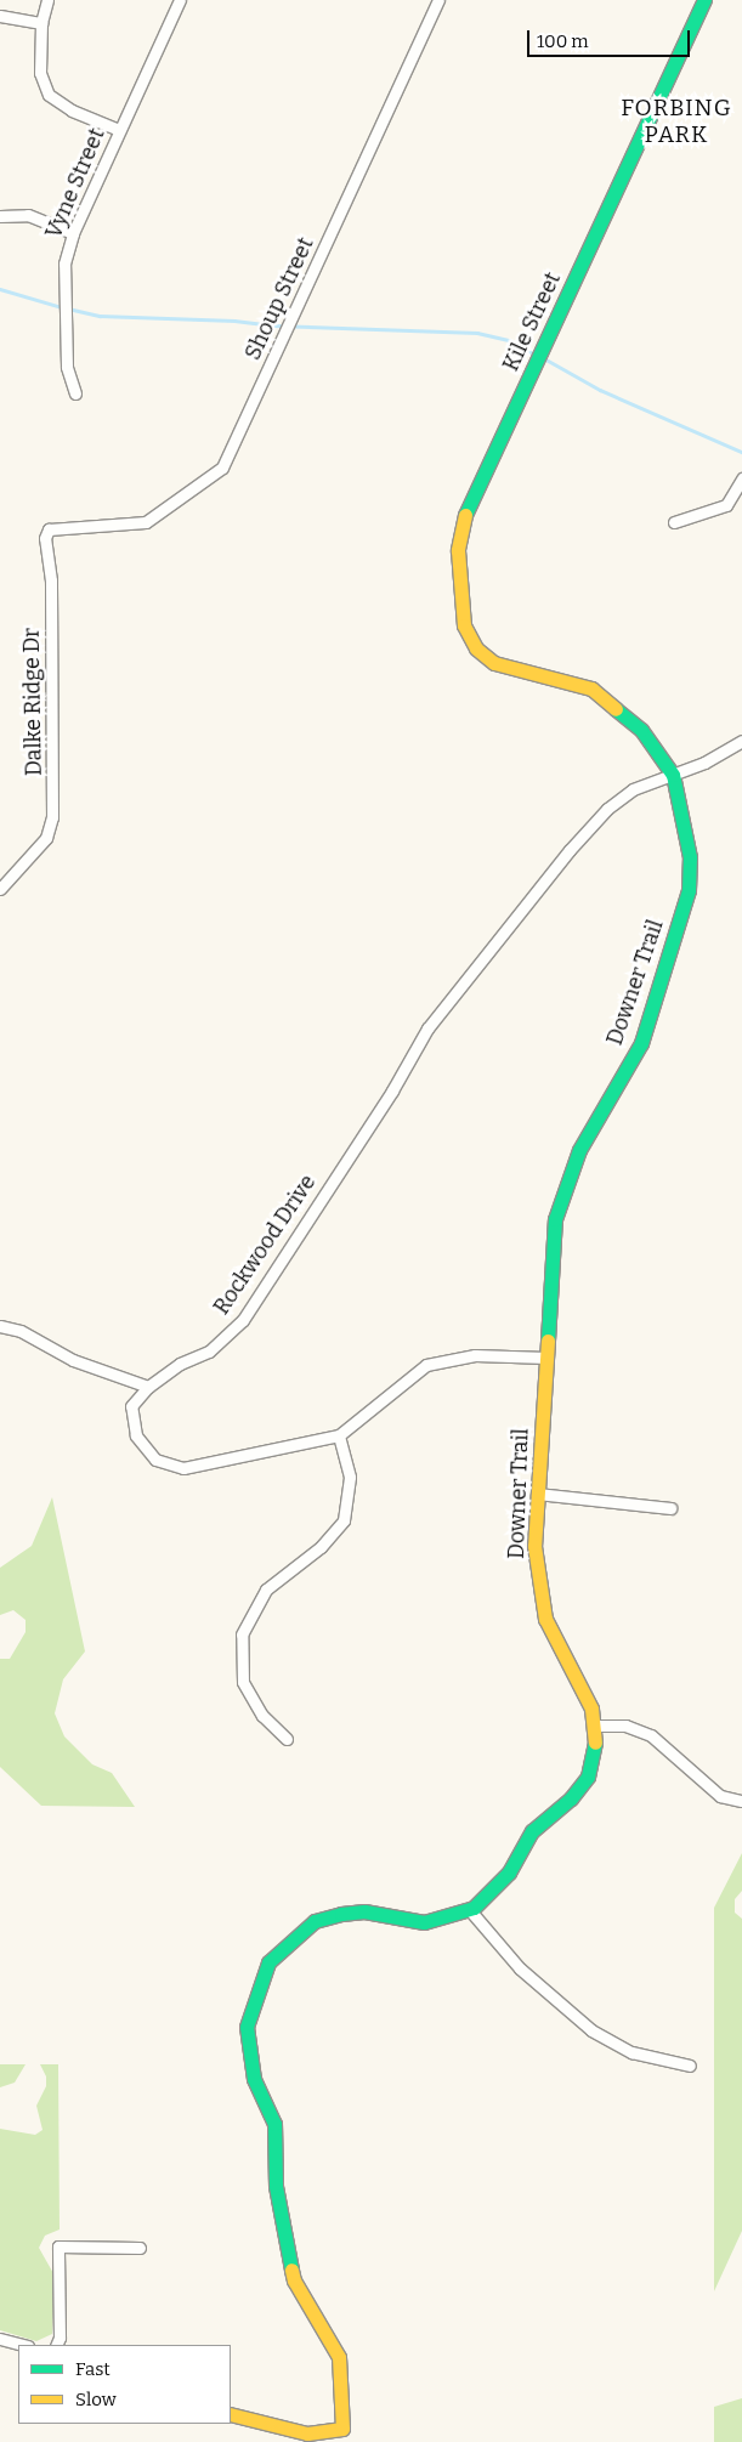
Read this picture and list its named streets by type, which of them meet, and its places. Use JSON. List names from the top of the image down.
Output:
{
  "streets": {
    "street": [
      "Vyne Street",
      "Shoup Street",
      "Kile Street",
      "Dalke Ridge Dr",
      "Downer Trail",
      "Rockwood Drive"
    ]
  },
  "crossings": [
    ["Shoup Street", "Dalke Ridge Dr"],
    ["Kile Street", "Downer Trail"],
    ["Downer Trail", "Rockwood Drive"]
  ],
  "districts": ["FORBING PARK"],
  "legend": ["Fast", "Slow"],
  "scale_bar": "100 m"
}
